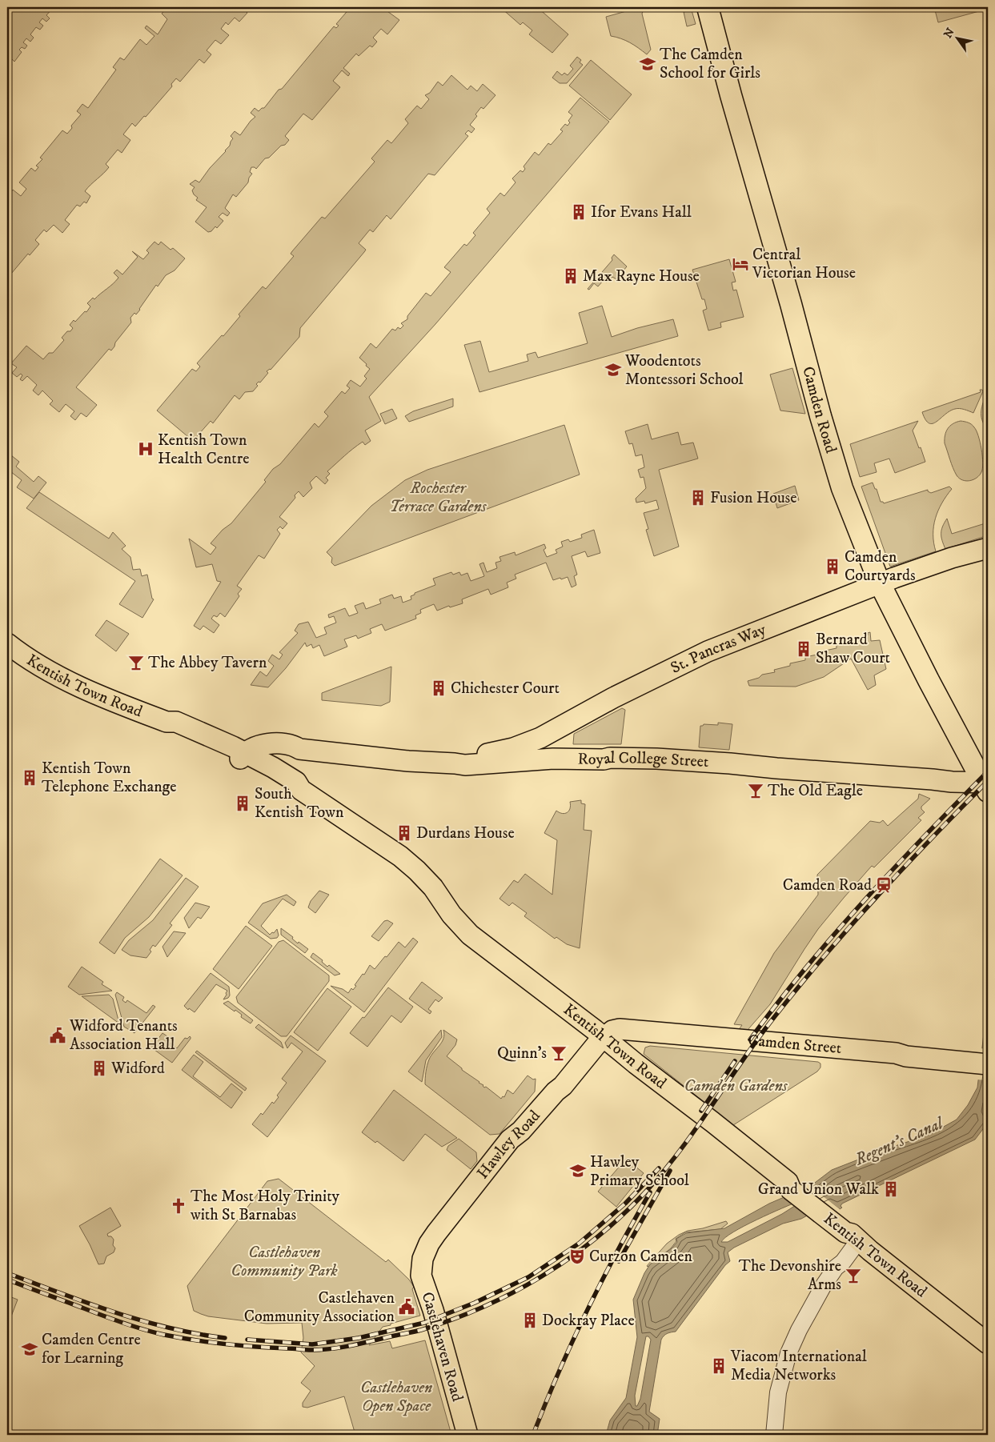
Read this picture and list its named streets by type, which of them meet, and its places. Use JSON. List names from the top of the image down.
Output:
{
  "streets": {
    "highway": ["Camden Road"],
    "main road": [
      "St. Pancras Way",
      "Kentish Town Road",
      "Royal College Street",
      "Camden Street",
      "Hawley Road",
      "Castlehaven Road"
    ]
  },
  "crossings": [
    ["Camden Road", "St. Pancras Way"],
    ["Camden Road", "Royal College Street"],
    ["St. Pancras Way", "Royal College Street"],
    ["Kentish Town Road", "Royal College Street"],
    ["Kentish Town Road", "Camden Street"],
    ["Kentish Town Road", "Hawley Road"],
    ["Camden Street", "Hawley Road"],
    ["Hawley Road", "Castlehaven Road"]
  ],
  "water": ["Regent's Canal"],
  "parks": [
    "Rochester Terrace Gardens",
    "Camden Gardens",
    "Castlehaven Community Park",
    "Castlehaven Open Space"
  ],
  "places": {
    "school or university": [
      "The Camden School for Girls",
      "Woodentots Montessori School",
      "Hawley Primary School",
      "Camden Centre for Learning"
    ],
    "building": [
      "Ifor Evans Hall",
      "Max Rayne House",
      "Fusion House",
      "Camden Courtyards",
      "Bernard Shaw Court",
      "Chichester Court",
      "Kentish Town Telephone Exchange",
      "South Kentish Town",
      "Durdans House",
      "Widford",
      "Grand Union Walk",
      "Dockray Place",
      "Viacom International Media Networks"
    ],
    "hotel": ["Central Victorian House"],
    "hospital": ["Kentish Town Health Centre"],
    "bar": [
      "The Abbey Tavern",
      "The Old Eagle",
      "Quinn's",
      "The Devonshire Arms"
    ],
    "station": ["Camden Road"],
    "public building": ["Widford Tenants Association Hall", "Castlehaven Community Association"],
    "church": ["The Most Holy Trinity with St Barnabas"],
    "theatre": ["Curzon Camden"]
  },
  "north": "top left"
}
